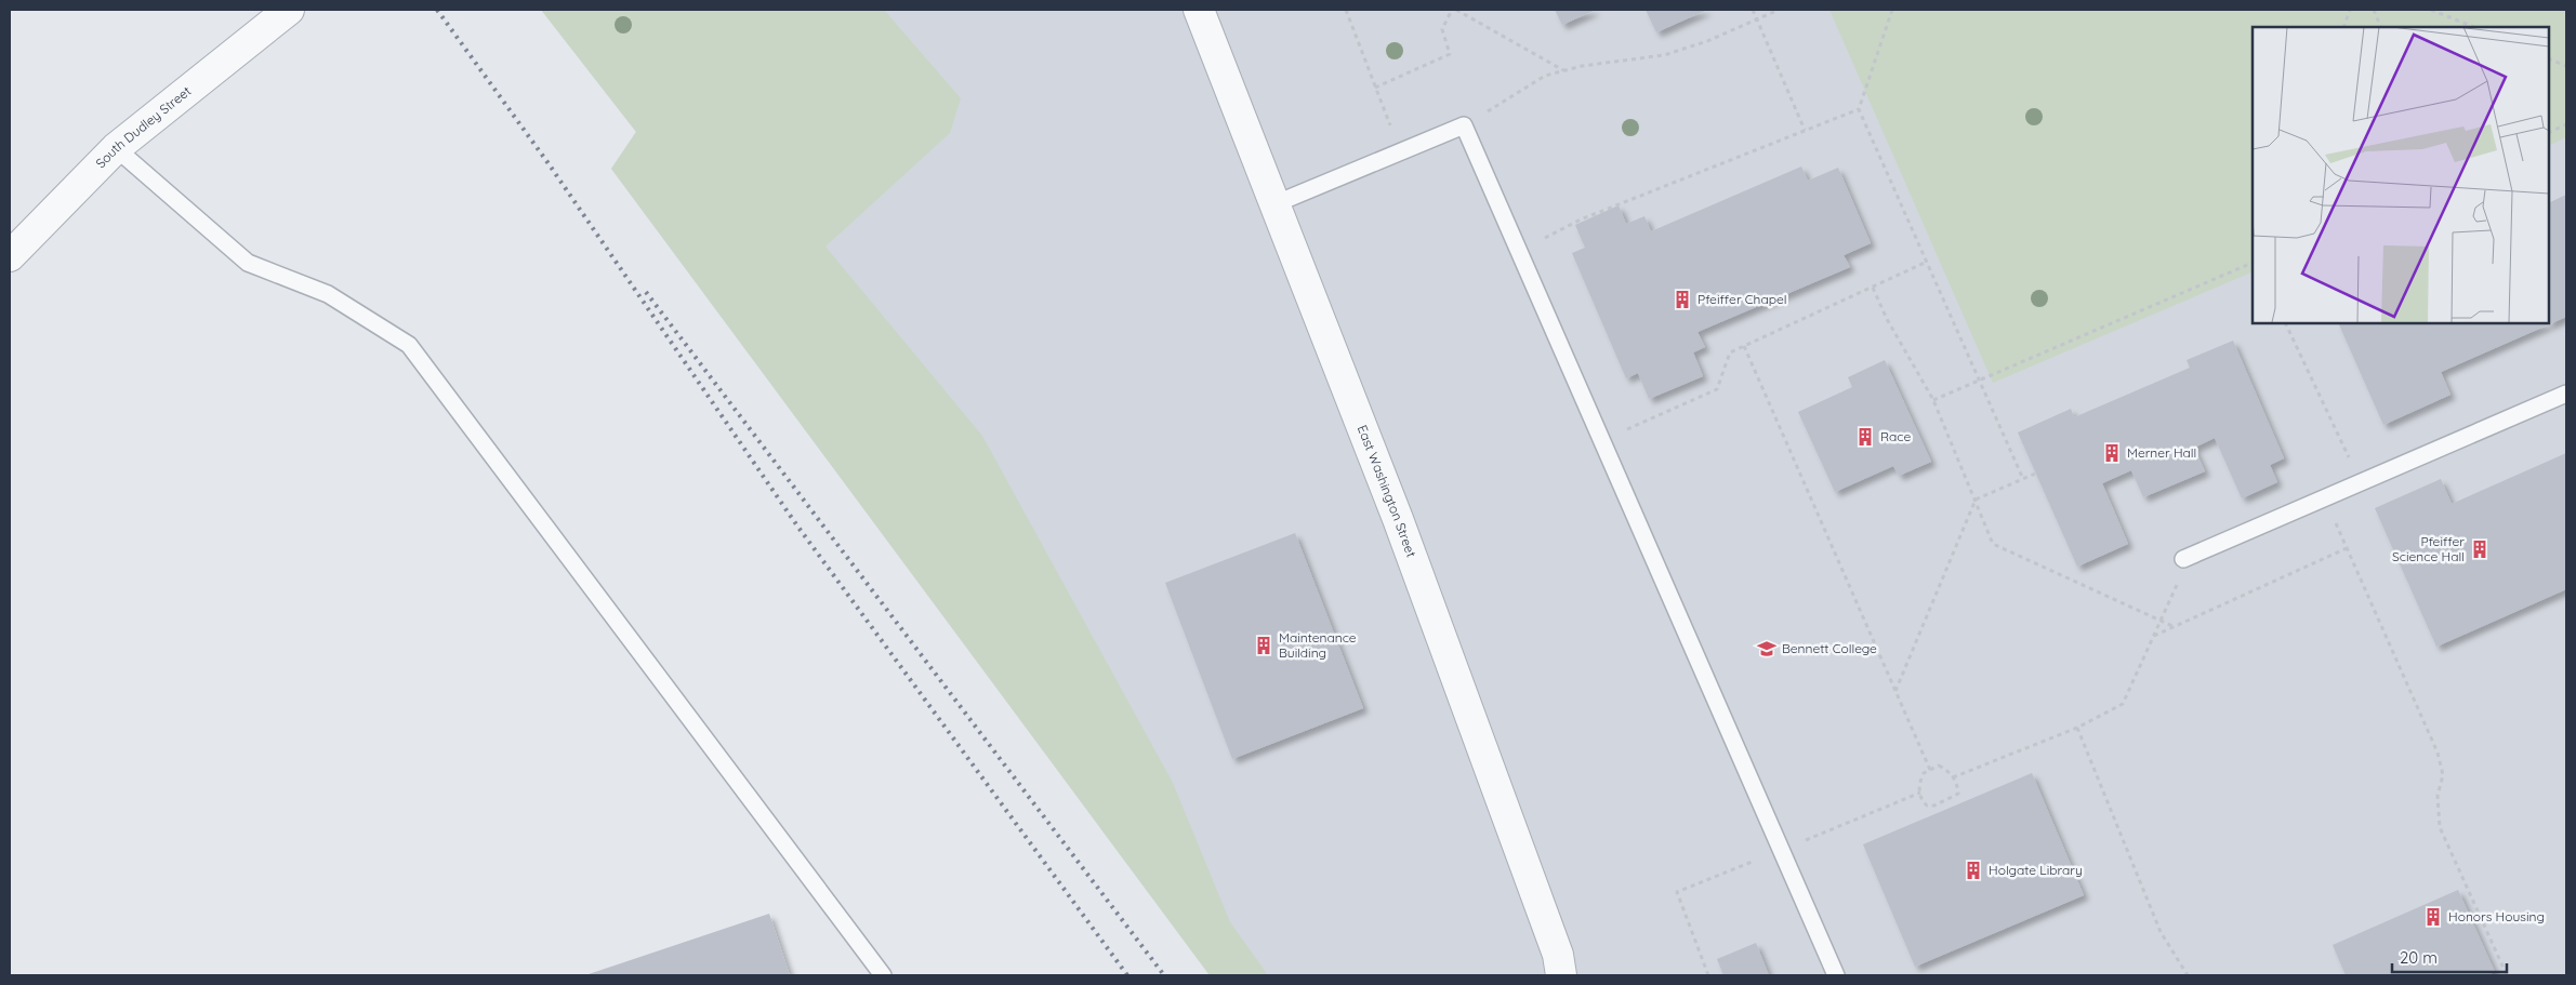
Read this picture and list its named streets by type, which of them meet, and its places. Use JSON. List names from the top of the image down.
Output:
{
  "streets": {
    "street": ["South Dudley Street", "East Washington Street"]
  },
  "places": {
    "building": [
      "Pfeiffer Chapel",
      "Race",
      "Merner Hall",
      "Pfeiffer Science Hall",
      "Maintenance Building",
      "Holgate Library",
      "Honors Housing"
    ],
    "school or university": ["Bennett College"]
  },
  "scale_bar": "20 m"
}
